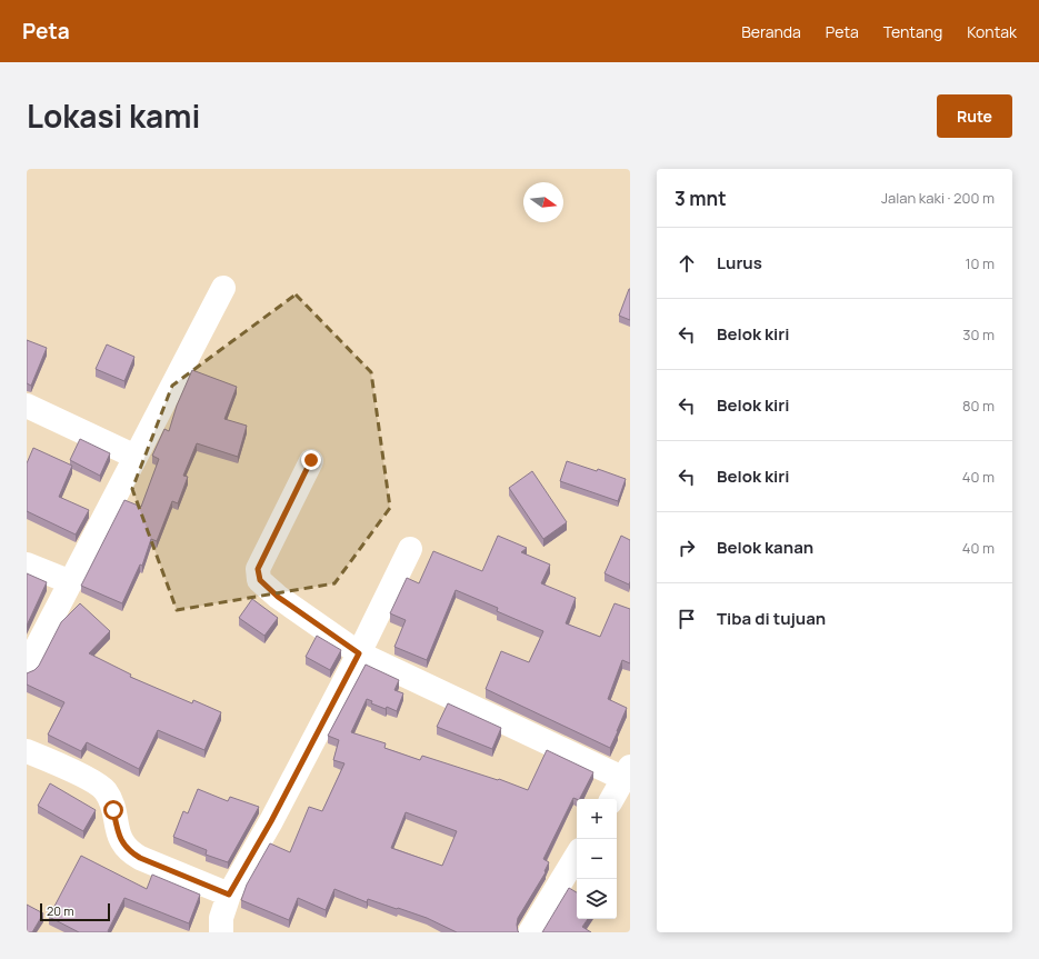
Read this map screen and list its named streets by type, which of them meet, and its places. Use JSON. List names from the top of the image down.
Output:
{
  "scale_bar": "20 m",
  "north": "right",
  "page": {
    "header": "Peta",
    "nav": [
      "Beranda",
      "Peta",
      "Tentang",
      "Kontak"
    ],
    "title": "Lokasi kami",
    "buttons": "Rute",
    "heading": ["3 mnt", "Jalan kaki · 200 m"],
    "list": [
      ["Lurus", "10 m"],
      ["Belok kiri", "30 m"],
      ["Belok kiri", "80 m"],
      ["Belok kiri", "40 m"],
      ["Belok kanan", "40 m"],
      "Tiba di tujuan"
    ],
    "map_buttons": ["+", "−"],
    "scale": "20 m"
  }
}
